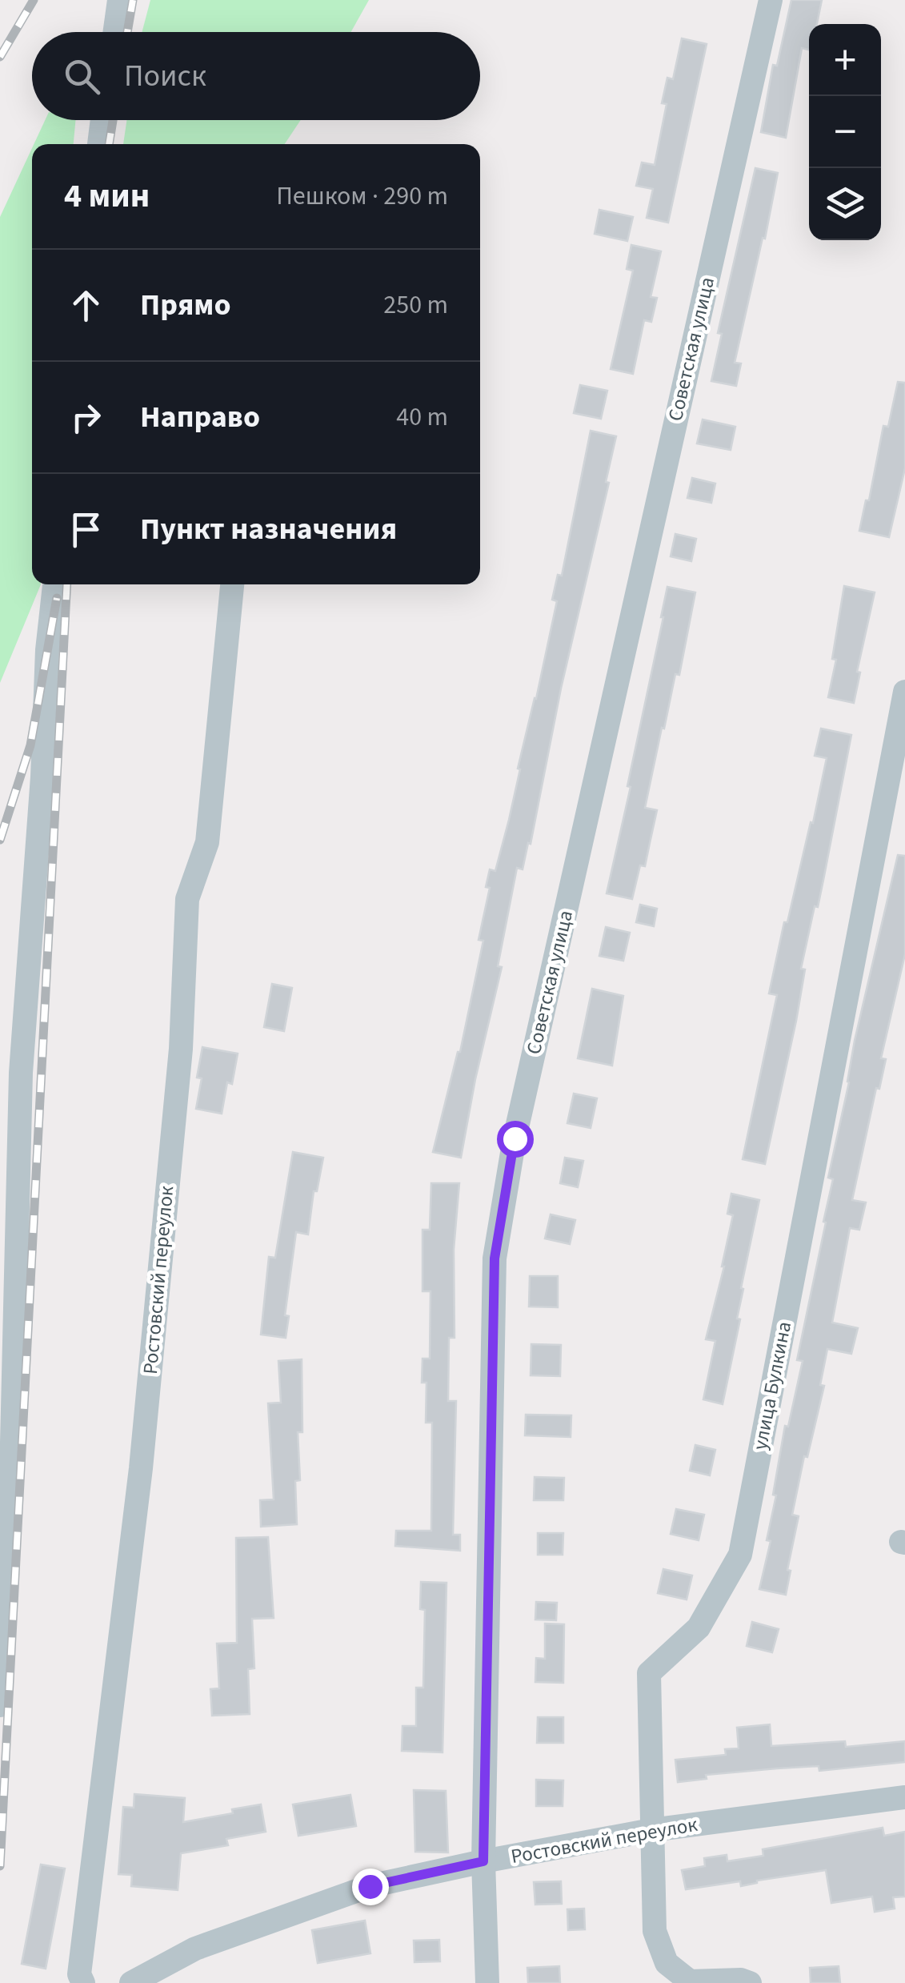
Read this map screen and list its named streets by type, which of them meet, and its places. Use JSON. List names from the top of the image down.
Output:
{
  "streets": {
    "street": ["Советская улица", "Ростовский переулок", "улица Булкина"]
  },
  "crossings": [
    ["Советская улица", "Ростовский переулок"],
    ["Ростовский переулок", "улица Булкина"]
  ],
  "page": {
    "map_buttons": ["+", "−"],
    "search": "Поиск",
    "heading": ["4 мин", "Пешком · 290 m"],
    "list": [
      ["Прямо", "250 m"],
      ["Направо", "40 m"],
      "Пункт назначения"
    ]
  }
}
